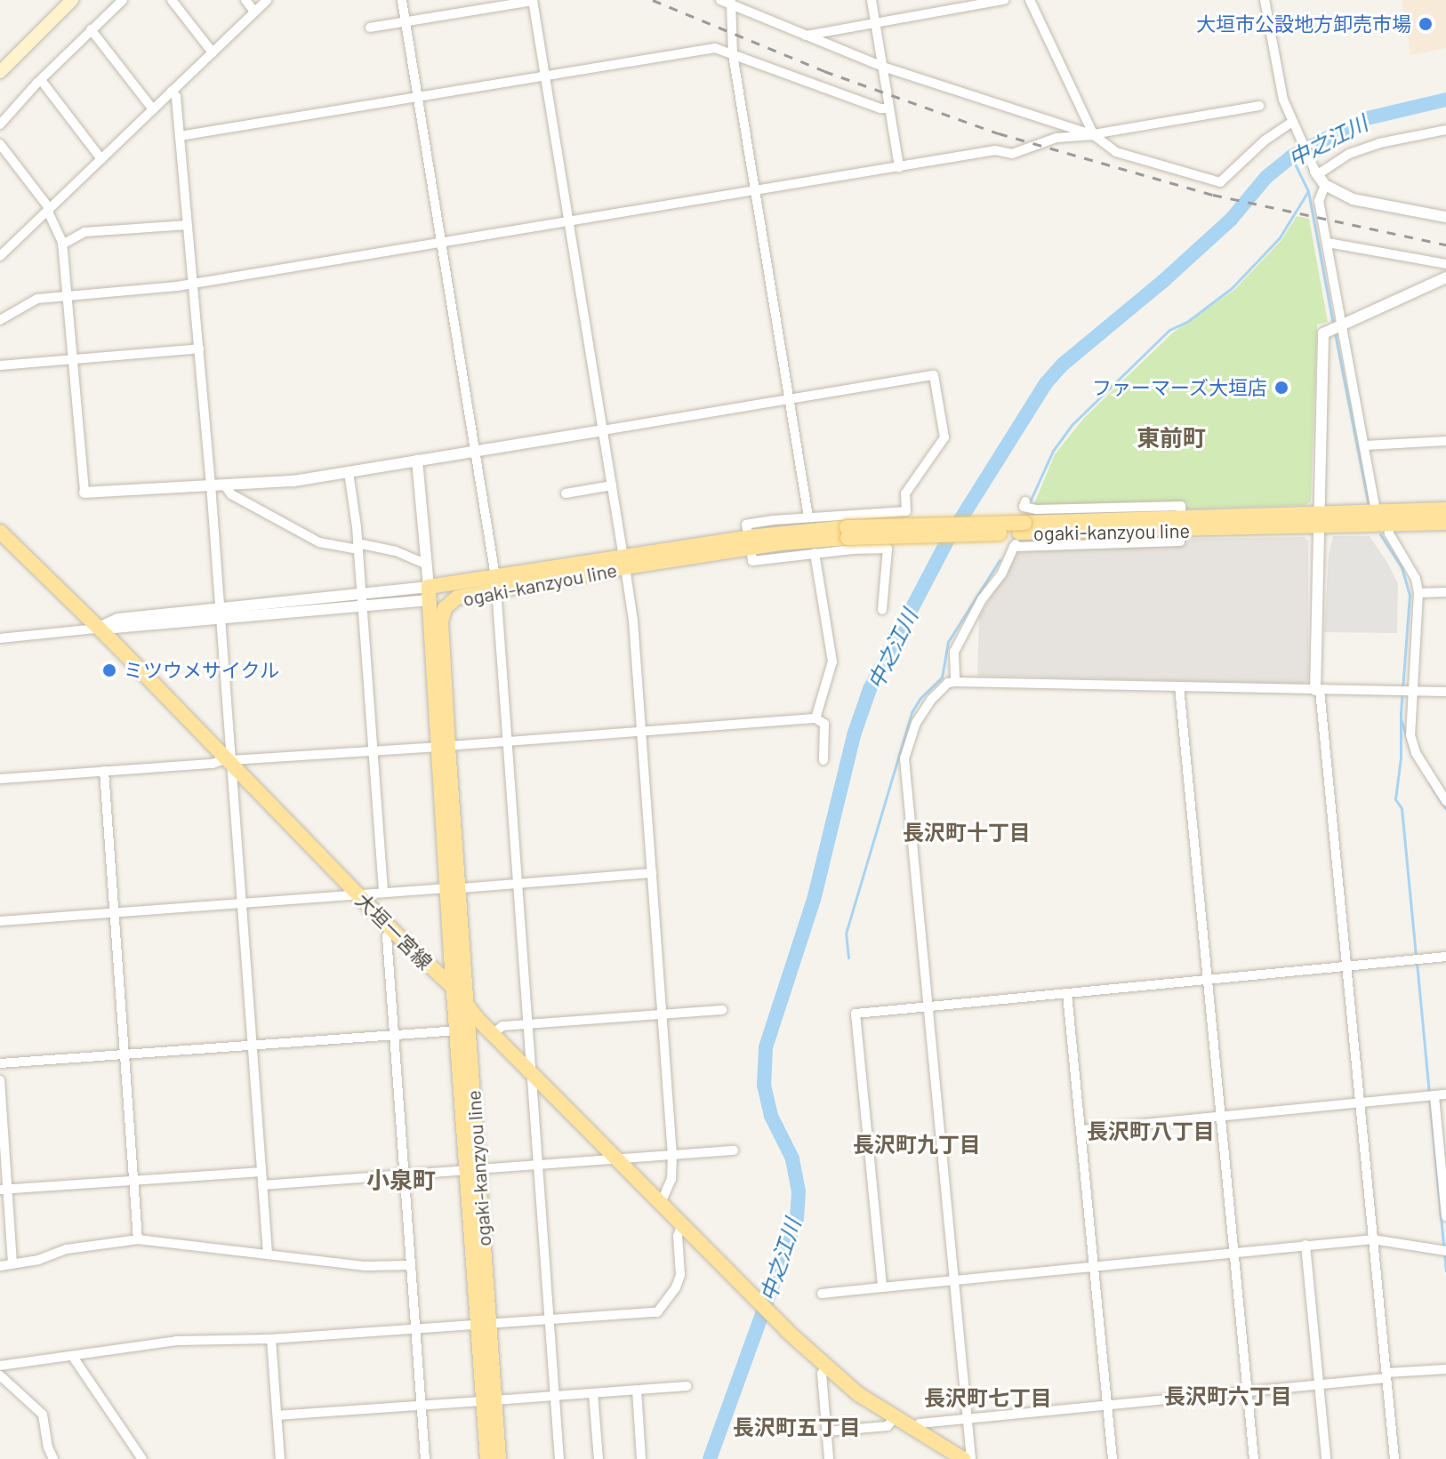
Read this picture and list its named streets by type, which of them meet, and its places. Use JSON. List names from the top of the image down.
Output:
{
  "streets": {
    "main road": ["ogaki-kanzyou line", "大垣一宮線"]
  },
  "crossings": [
    ["ogaki-kanzyou line", "大垣一宮線"]
  ],
  "districts": [
    "東前町",
    "長沢町十丁目",
    "長沢町八丁目",
    "長沢町九丁目",
    "小泉町",
    "長沢町六丁目",
    "長沢町七丁目",
    "長沢町五丁目"
  ],
  "water": ["中之江川"],
  "places": ["大垣市公設地方卸売市場", "ファーマーズ大垣店", "ミツウメサイクル"]
}
